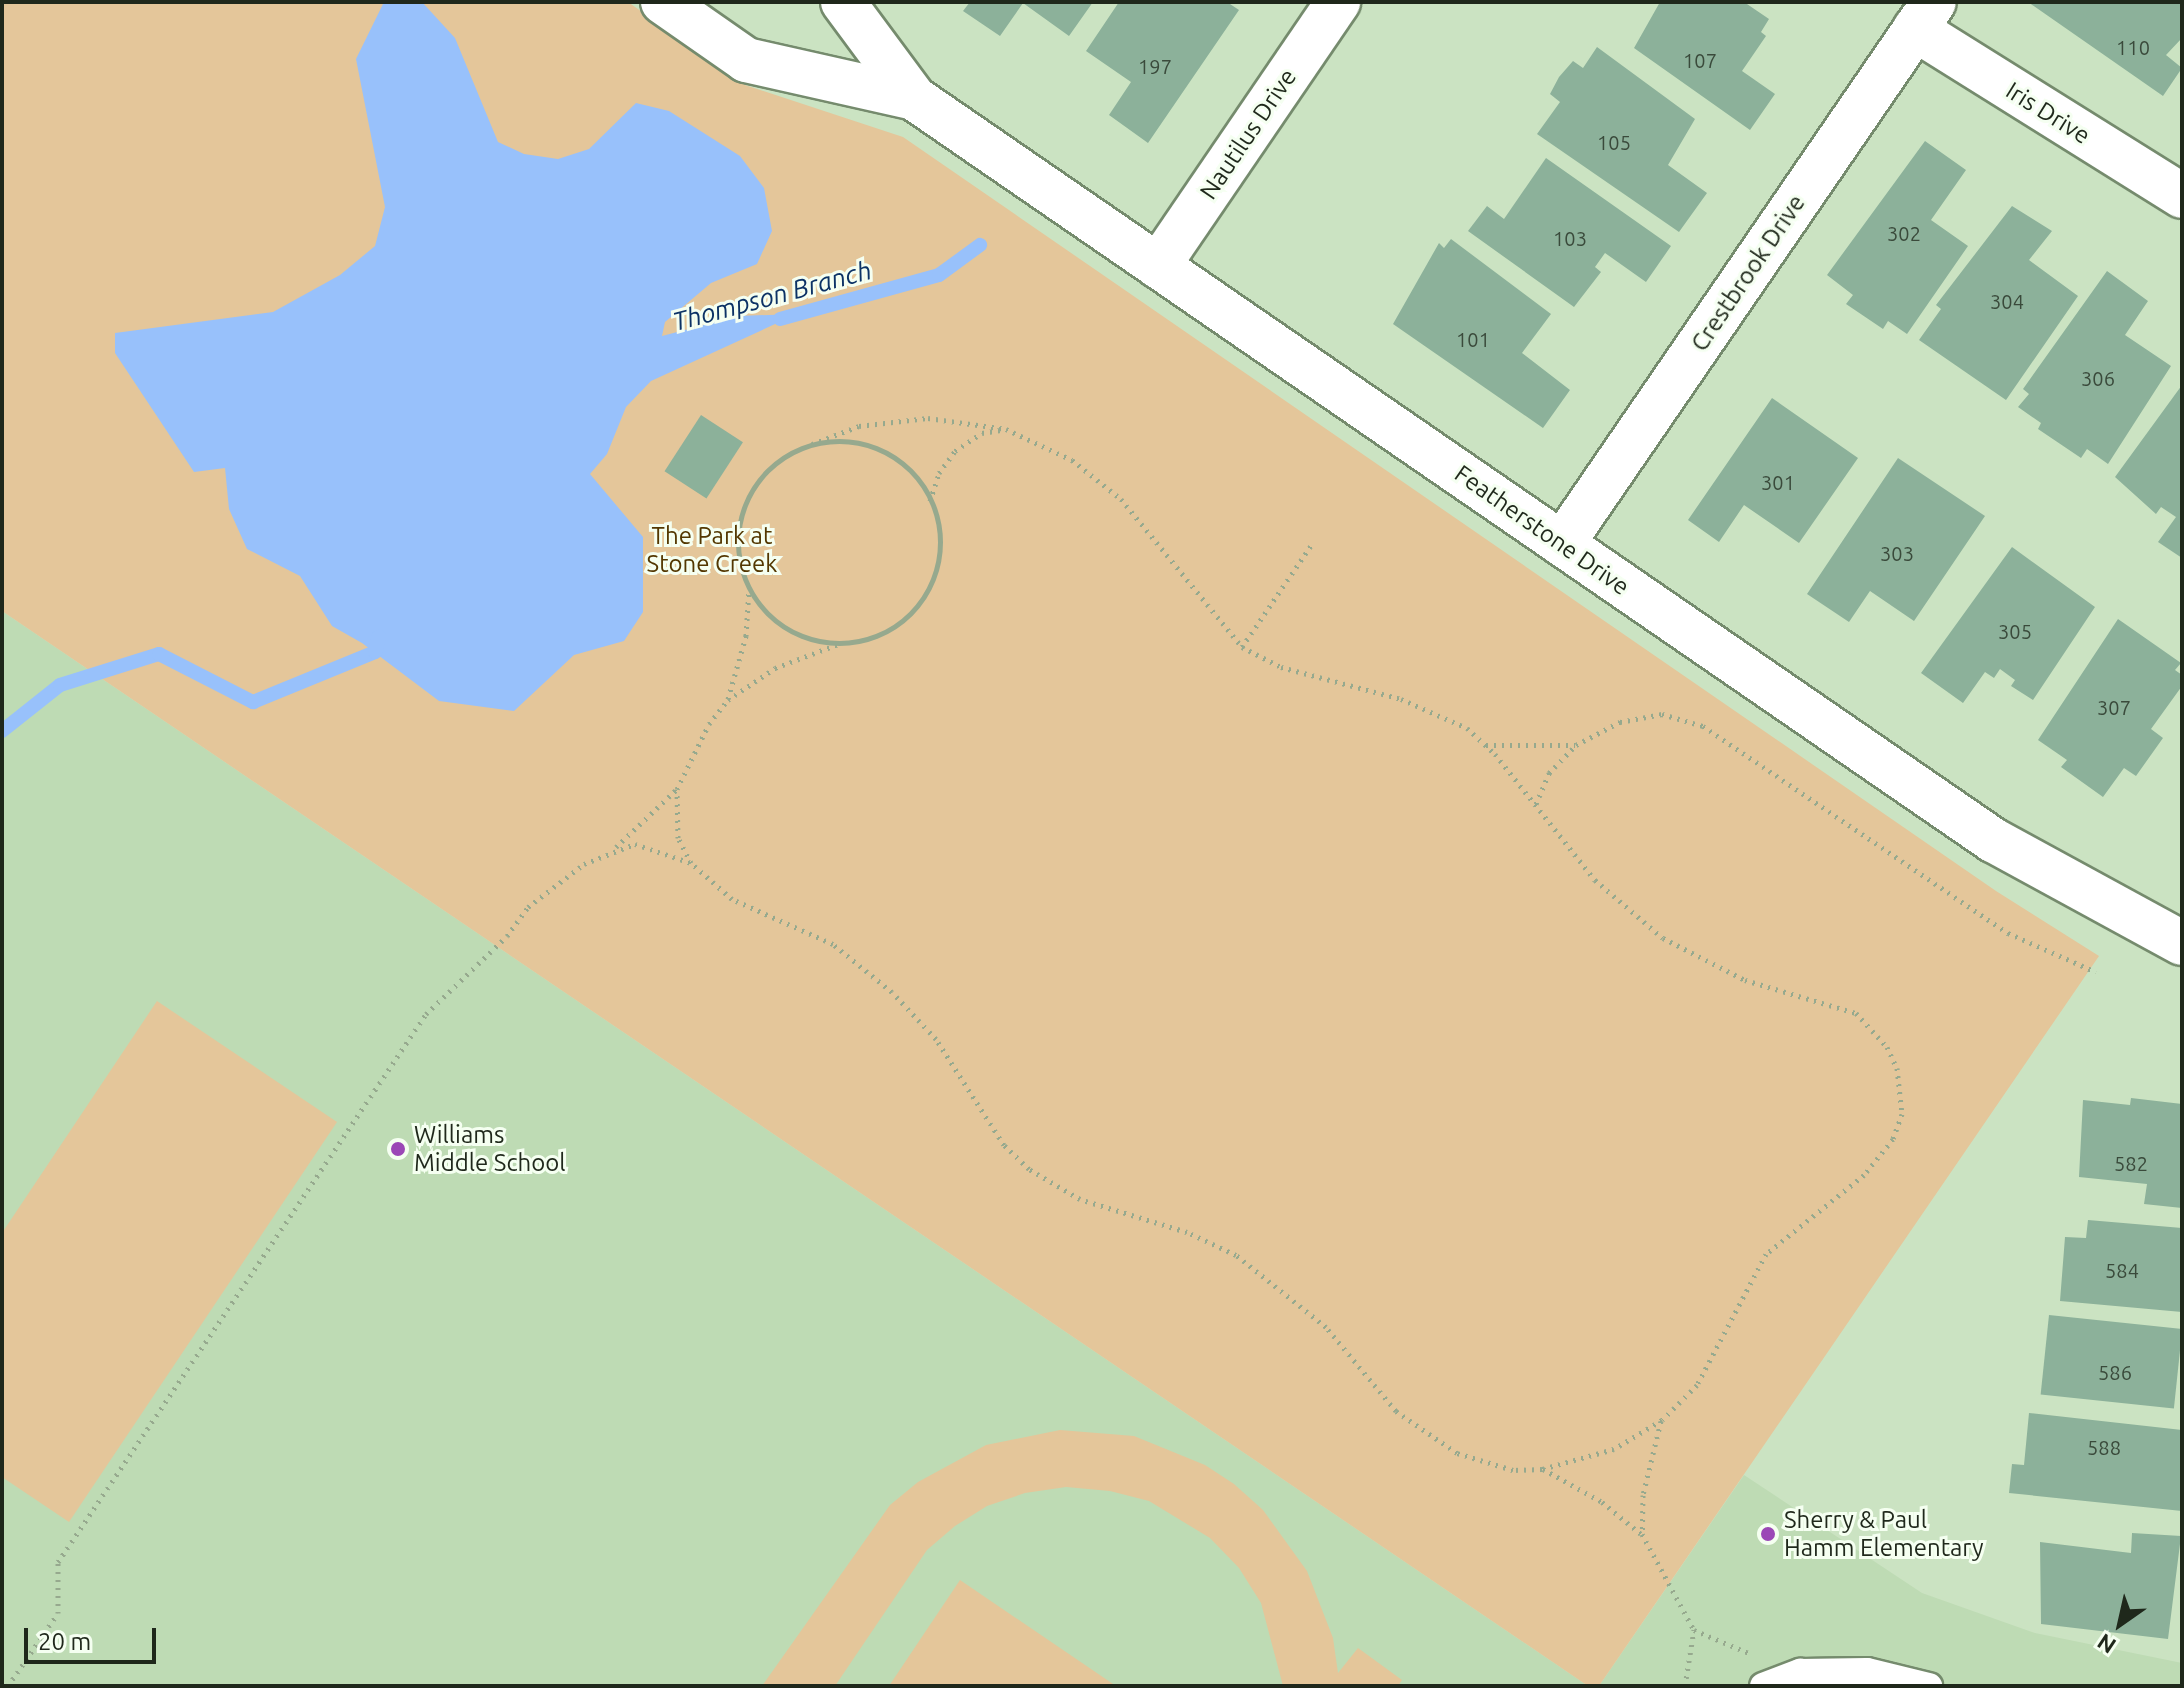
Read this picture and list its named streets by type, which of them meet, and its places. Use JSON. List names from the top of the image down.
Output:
{
  "streets": {
    "street": [
      "Iris Drive",
      "Nautilus Drive",
      "Crestbrook Drive",
      "Featherstone Drive"
    ]
  },
  "crossings": [
    ["Iris Drive", "Crestbrook Drive"],
    ["Nautilus Drive", "Featherstone Drive"],
    ["Crestbrook Drive", "Featherstone Drive"]
  ],
  "water": ["Thompson Branch"],
  "parks": ["The Park at Stone Creek"],
  "places": ["Williams Middle School", "Sherry & Paul Hamm Elementary"],
  "house_numbers": [
    "110",
    "107",
    "197",
    "105",
    "302",
    "103",
    "304",
    "101",
    "306",
    "301",
    "303",
    "305",
    "307",
    "582",
    "584",
    "586",
    "588"
  ],
  "scale_bar": "20 m",
  "north": "bottom left"
}
